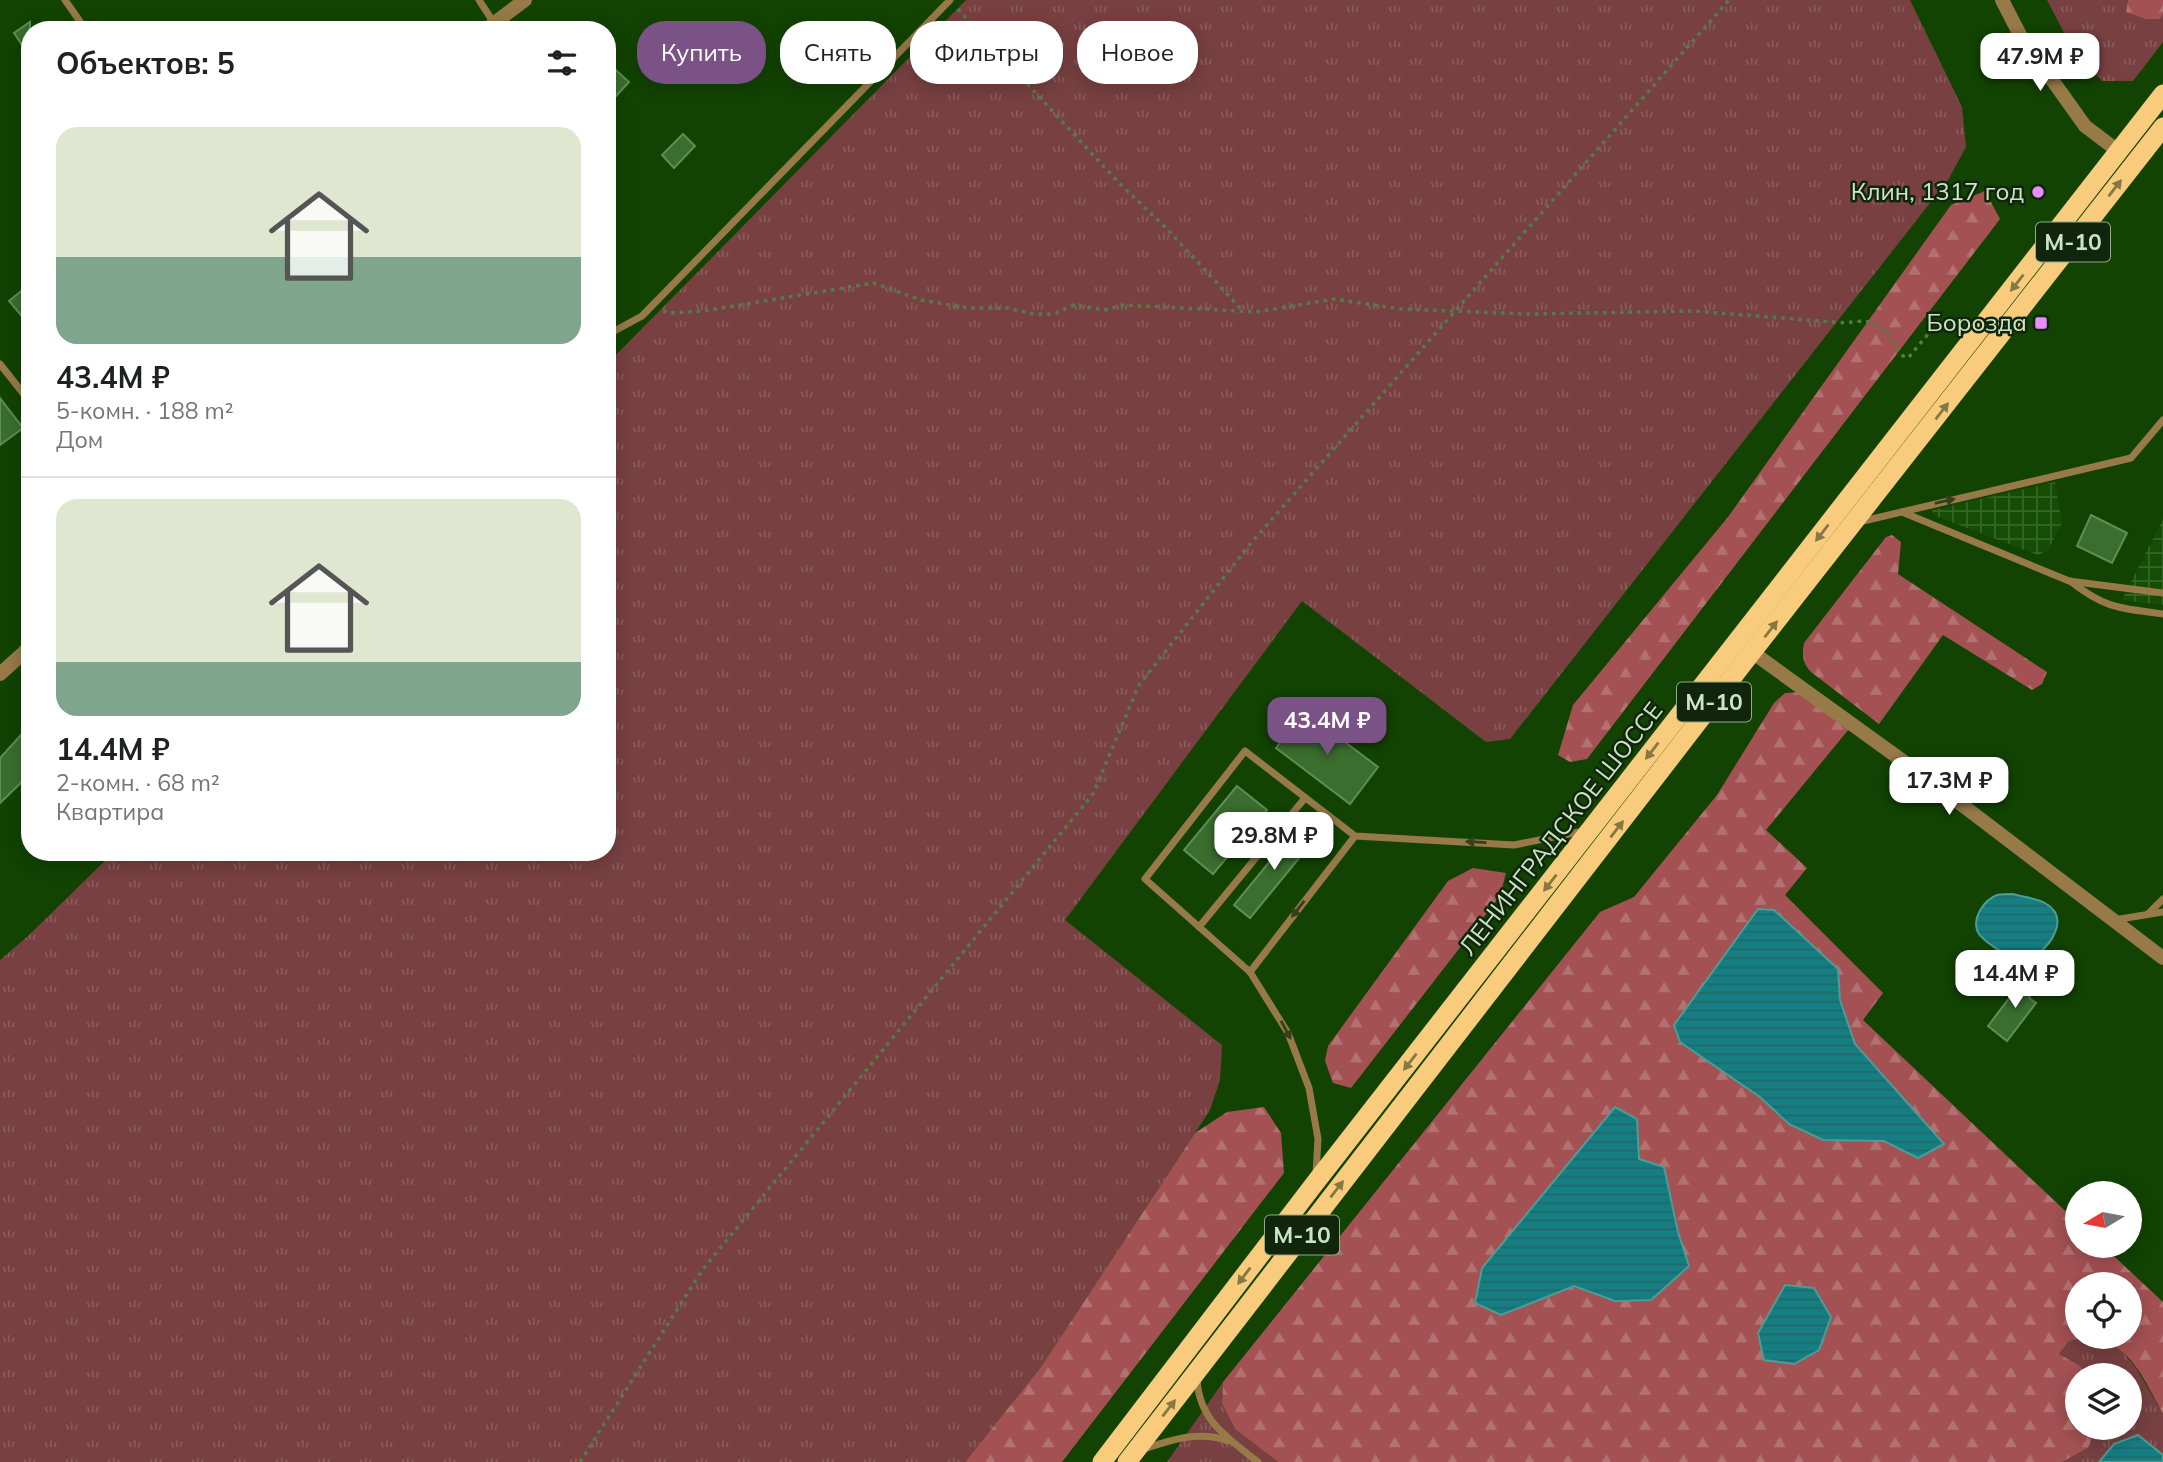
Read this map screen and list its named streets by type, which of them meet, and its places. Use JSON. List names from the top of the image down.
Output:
{
  "streets": {
    "highway": ["М-10", "ЛЕНИНГРАДСКОЕ ШОССЕ"]
  },
  "places": {
    "other": ["Клин, 1317 год"],
    "transit": ["Борозда"]
  },
  "north": "left",
  "page": {
    "chip": [
      "Купить",
      "Снять",
      "Фильтры",
      "Новое"
    ],
    "heading": "Объектов: 5",
    "price": [
      "47.9M ₽",
      "43.4M ₽",
      "17.3M ₽",
      "29.8M ₽",
      "14.4M ₽"
    ],
    "list": [
      {
        "name": "43.4M ₽",
        "note": "5-комн. · 188 m² · Дом"
      },
      {
        "name": "14.4M ₽",
        "note": "2-комн. · 68 m² · Квартира"
      }
    ]
  }
}
